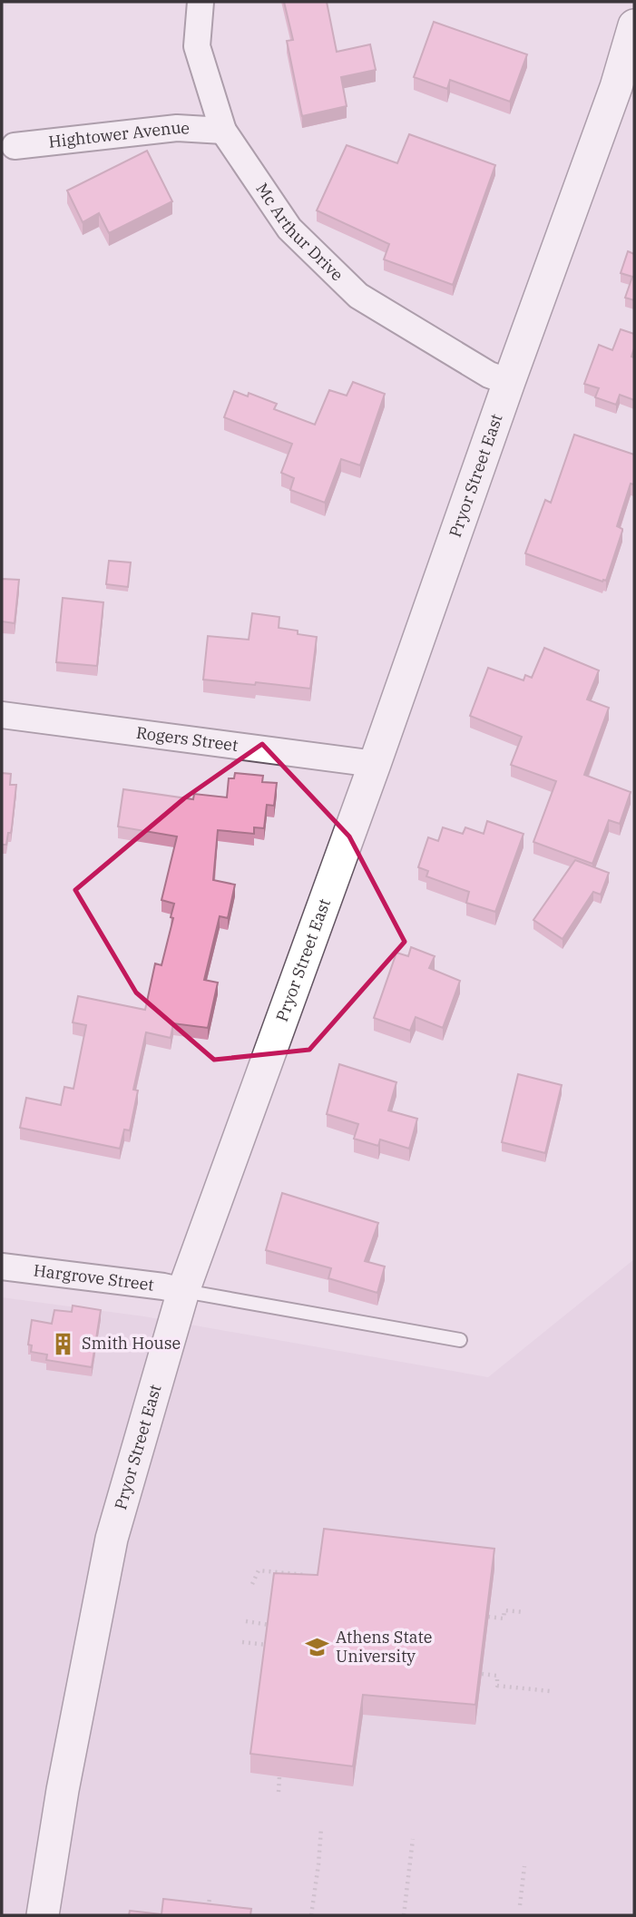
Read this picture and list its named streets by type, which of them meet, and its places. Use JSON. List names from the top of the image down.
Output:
{
  "streets": {
    "street": [
      "Hightower Avenue",
      "Mc Arthur Drive",
      "Pryor Street East",
      "Rogers Street",
      "Hargrove Street"
    ]
  },
  "crossings": [
    ["Hightower Avenue", "Mc Arthur Drive"],
    ["Mc Arthur Drive", "Pryor Street East"],
    ["Pryor Street East", "Rogers Street"],
    ["Pryor Street East", "Hargrove Street"]
  ],
  "places": {
    "building": ["Smith House"],
    "school or university": ["Athens State University"]
  }
}
